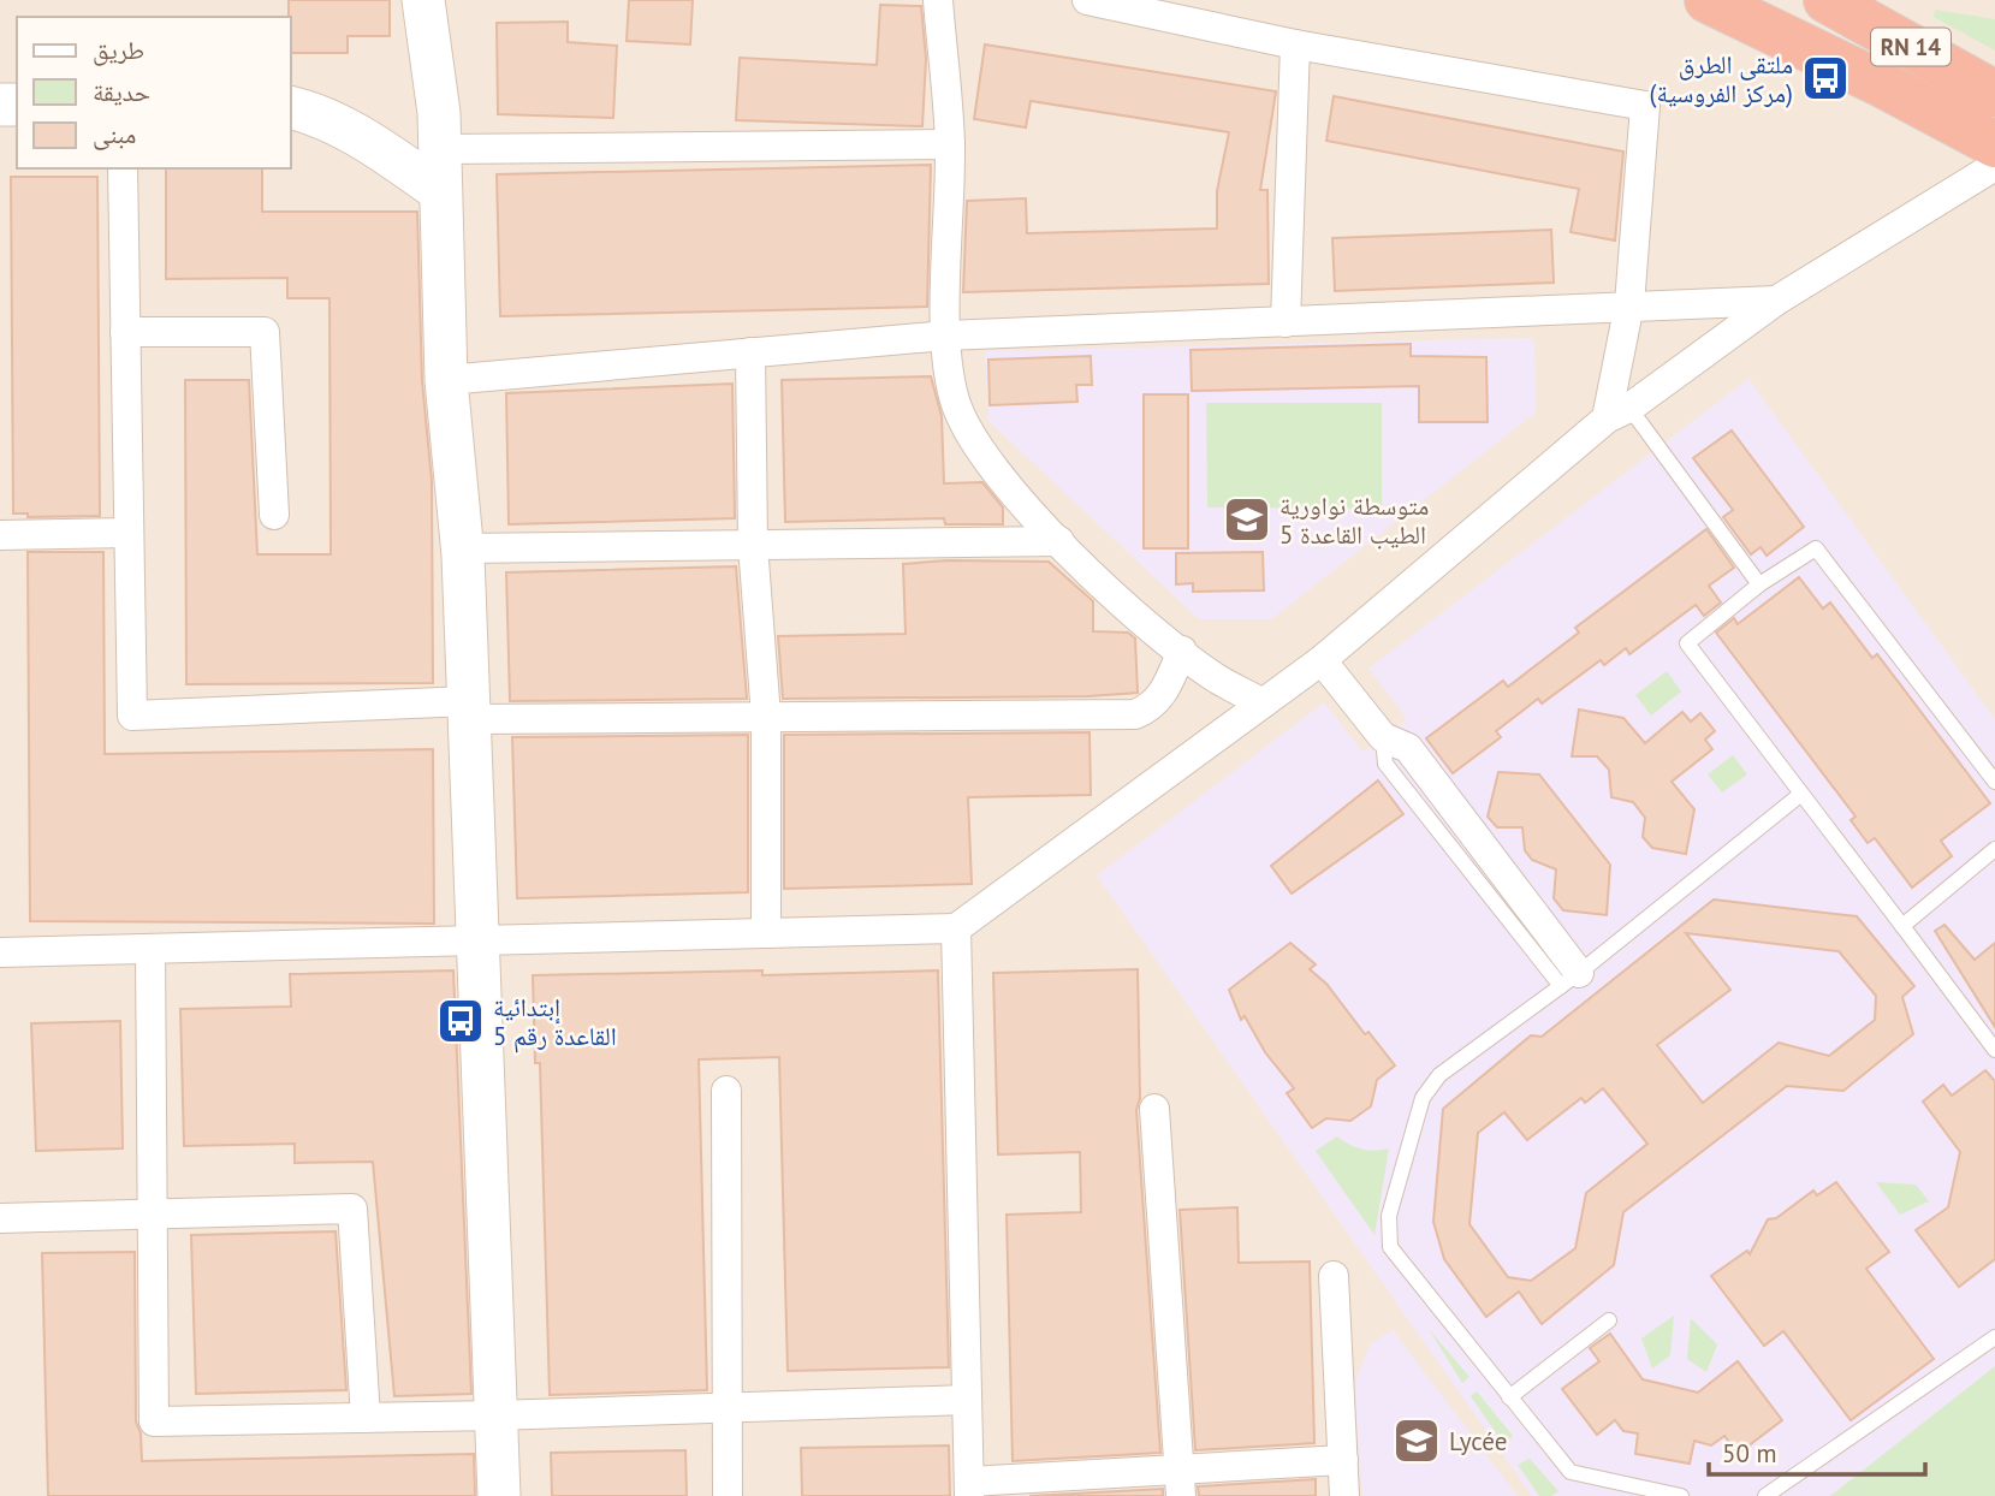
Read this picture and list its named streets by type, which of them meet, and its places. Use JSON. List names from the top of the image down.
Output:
{
  "streets": {
    "highway": ["RN 14"]
  },
  "places": {
    "bus stop": ["ملتقى الطرق (مركز الفروسية)", "إبتدائية القاعدة رقم 5"],
    "school or university": ["متوسطة نواورية الطيب القاعدة 5", "Lycée"]
  },
  "legend": ["طريق", "حديقة", "مبنى"],
  "scale_bar": "50 m"
}
